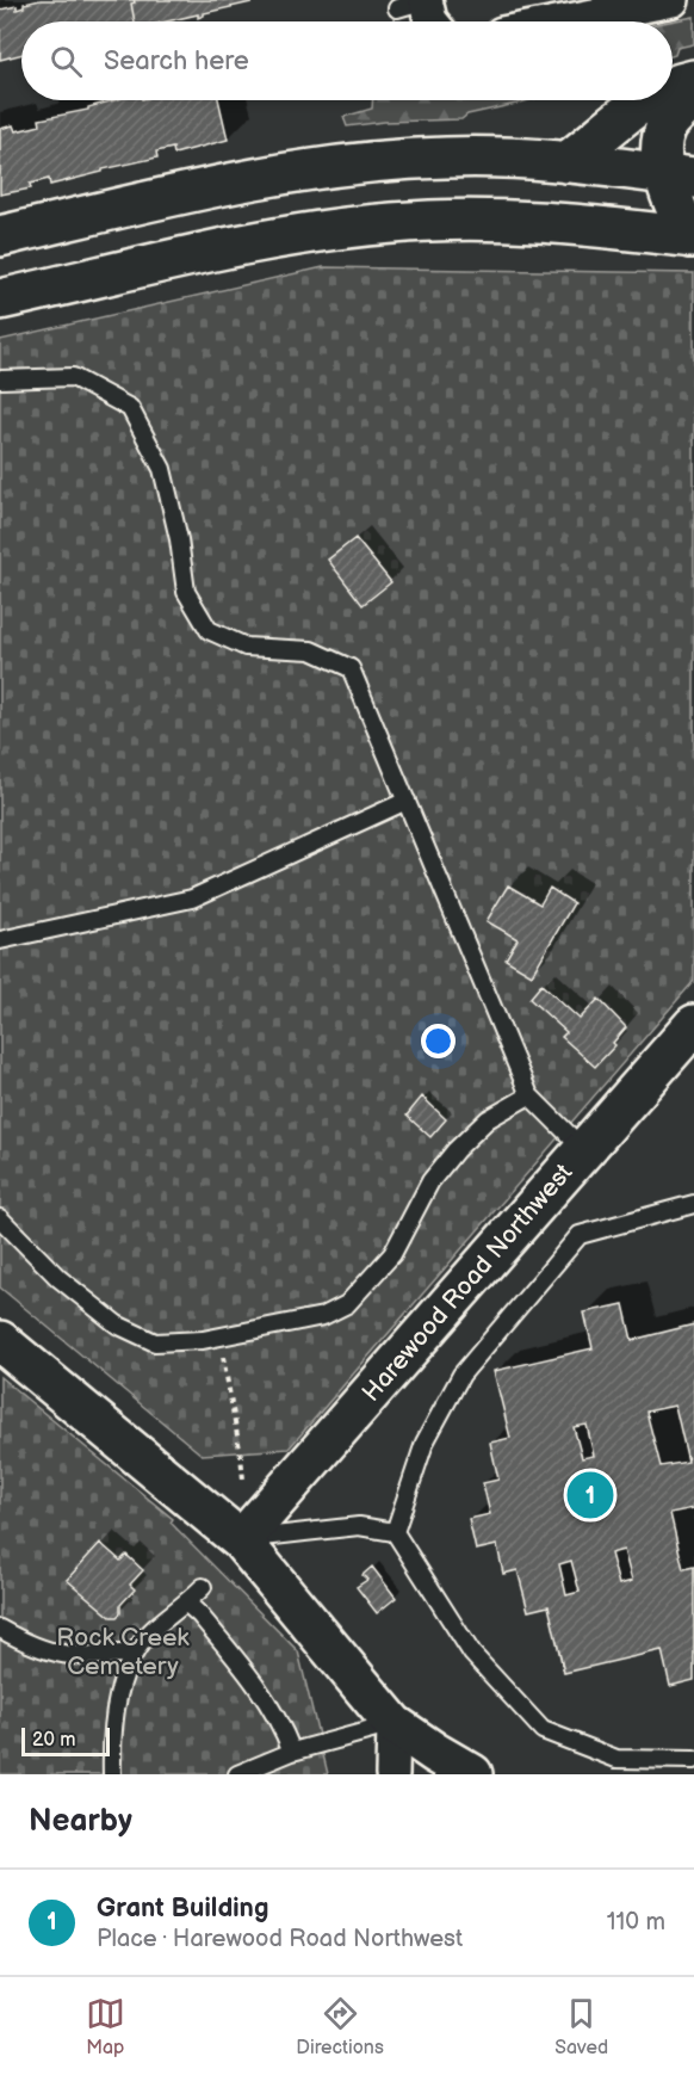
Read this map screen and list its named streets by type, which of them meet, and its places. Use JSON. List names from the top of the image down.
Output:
{
  "streets": {
    "main road": ["Harewood Road Northwest"]
  },
  "parks": ["Rock Creek Cemetery"],
  "scale_bar": "20 m",
  "page": {
    "search": "Search here",
    "pins": "1",
    "scale": "20 m",
    "heading": "Nearby",
    "list": [
      {
        "mark": "1",
        "name": "Grant Building",
        "note": "Place · Harewood Road Northwest",
        "value": "110 m"
      }
    ],
    "nav": ["Map", "Directions", "Saved"]
  }
}
